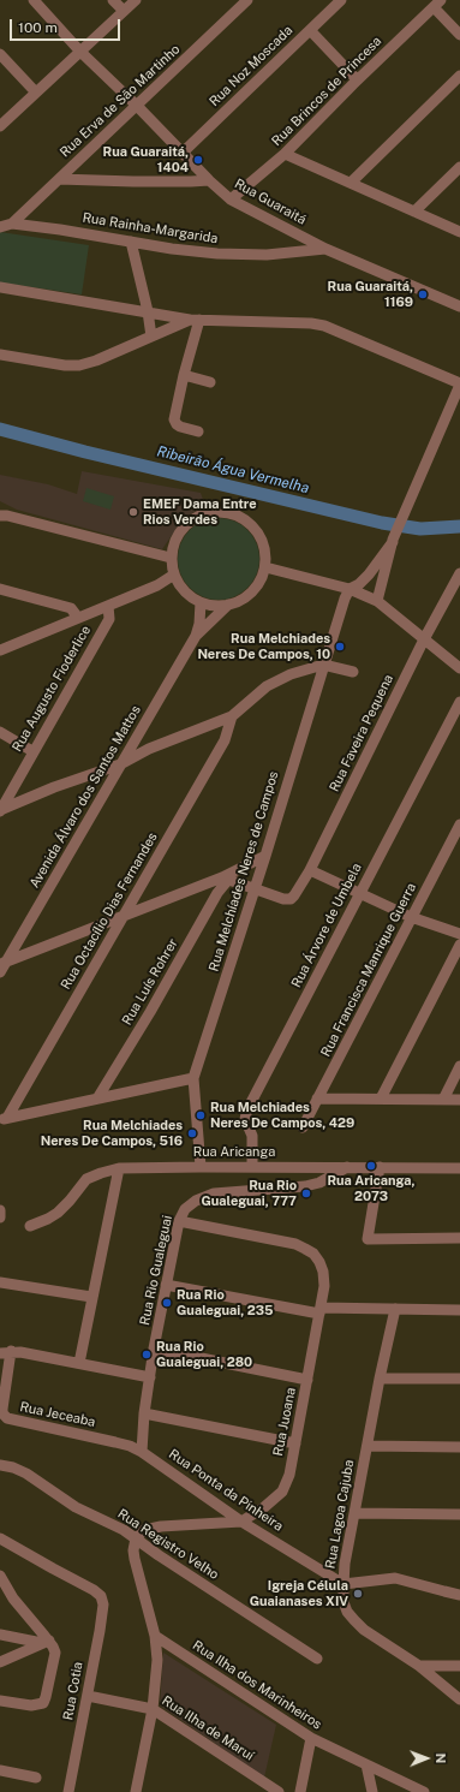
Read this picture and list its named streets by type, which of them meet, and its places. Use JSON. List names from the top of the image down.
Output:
{
  "streets": {
    "street": [
      "Rua Noz Moscada",
      "Rua Brincos de Princesa",
      "Rua Erva de São Martinho",
      "Rua Guaraitá",
      "Rua Rainha-Margarida",
      "Rua Augusto Fioderlice",
      "Rua Faveira Pequena",
      "Avenida Álvaro dos Santos Mattos",
      "Rua Melchíades Neres de Campos",
      "Rua Octacílio Dias Fernandes",
      "Rua Árvore de Umbela",
      "Rua Francisca Manrique Guerra",
      "Rua Luís Rohrer",
      "Rua Aricanga",
      "Rua Rio Gualeguai",
      "Rua Jeceaba",
      "Rua Juoana",
      "Rua Ponta da Pinheira",
      "Rua Lagoa Cajuba",
      "Rua Registro Velho",
      "Rua Ilha dos Marinheiros",
      "Rua Cotia",
      "Rua Ilha de Maruí"
    ]
  },
  "crossings": [
    ["Rua Noz Moscada", "Rua Guaraitá"],
    ["Rua Brincos de Princesa", "Rua Guaraitá"],
    ["Rua Erva de São Martinho", "Rua Guaraitá"],
    ["Rua Erva de São Martinho", "Rua Rainha-Margarida"],
    ["Rua Guaraitá", "Rua Rainha-Margarida"],
    ["Rua Faveira Pequena", "Rua Melchíades Neres de Campos"],
    ["Rua Melchíades Neres de Campos", "Rua Aricanga"],
    ["Rua Árvore de Umbela", "Rua Aricanga"],
    ["Rua Aricanga", "Rua Rio Gualeguai"],
    ["Rua Rio Gualeguai", "Rua Jeceaba"],
    ["Rua Rio Gualeguai", "Rua Juoana"],
    ["Rua Rio Gualeguai", "Rua Ponta da Pinheira"],
    ["Rua Jeceaba", "Rua Ponta da Pinheira"],
    ["Rua Juoana", "Rua Ponta da Pinheira"],
    ["Rua Ponta da Pinheira", "Rua Lagoa Cajuba"],
    ["Rua Cotia", "Rua Ilha de Maruí"]
  ],
  "water": ["Ribeirão Água Vermelha"],
  "places": [
    "Rua Guaraitá, 1404",
    "Rua Guaraitá, 1169",
    "EMEF Dama Entre Rios Verdes",
    "Rua Melchiades Neres De Campos, 10",
    "Rua Melchiades Neres De Campos, 429",
    "Rua Melchiades Neres De Campos, 516",
    "Rua Aricanga, 2073",
    "Rua Rio Gualeguai, 777",
    "Rua Rio Gualeguai, 235",
    "Rua Rio Gualeguai, 280",
    "Igreja Célula Guaianases XIV"
  ],
  "scale_bar": "100 m",
  "north": "right"
}
